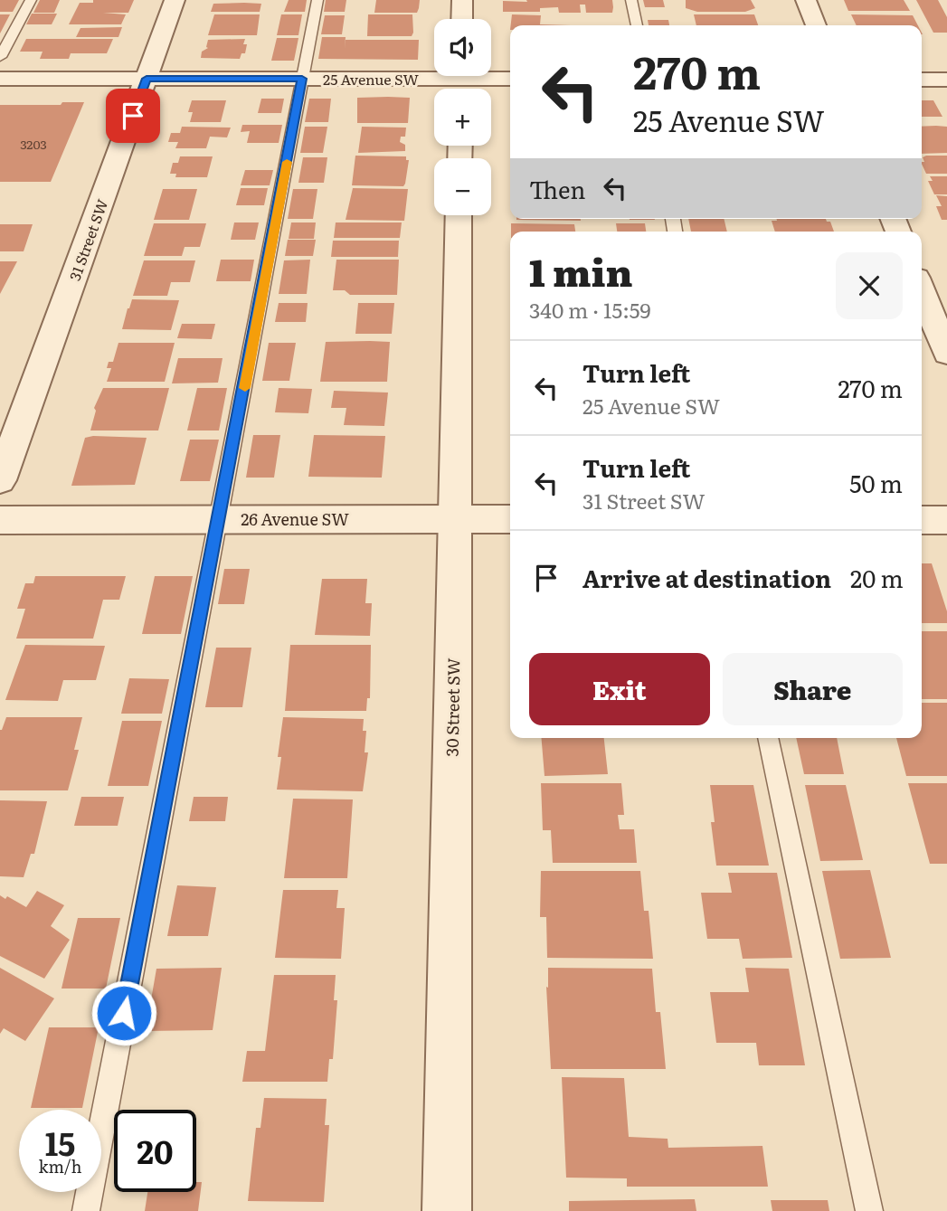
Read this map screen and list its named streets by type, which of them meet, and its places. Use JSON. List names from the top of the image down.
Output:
{
  "streets": {
    "street": [
      "25 Avenue SW",
      "31 Street SW",
      "26 Avenue SW",
      "30 Street SW"
    ]
  },
  "crossings": [
    ["25 Avenue SW", "31 Street SW"],
    ["26 Avenue SW", "30 Street SW"]
  ],
  "house_numbers": ["3203"],
  "page": {
    "map_buttons": ["+", "−"],
    "turn": ["270 m", "25 Avenue SW"],
    "then": "Then",
    "heading": ["1 min", "340 m · 15:59"],
    "list": [
      {
        "name": "Turn left",
        "note": "25 Avenue SW",
        "value": "270 m"
      },
      {
        "name": "Turn left",
        "note": "31 Street SW",
        "value": "50 m"
      },
      {
        "name": "Arrive at destination",
        "value": "20 m"
      }
    ],
    "buttons": ["Exit", "Share"],
    "speed": "15 km/h",
    "limit": "20"
  }
}
